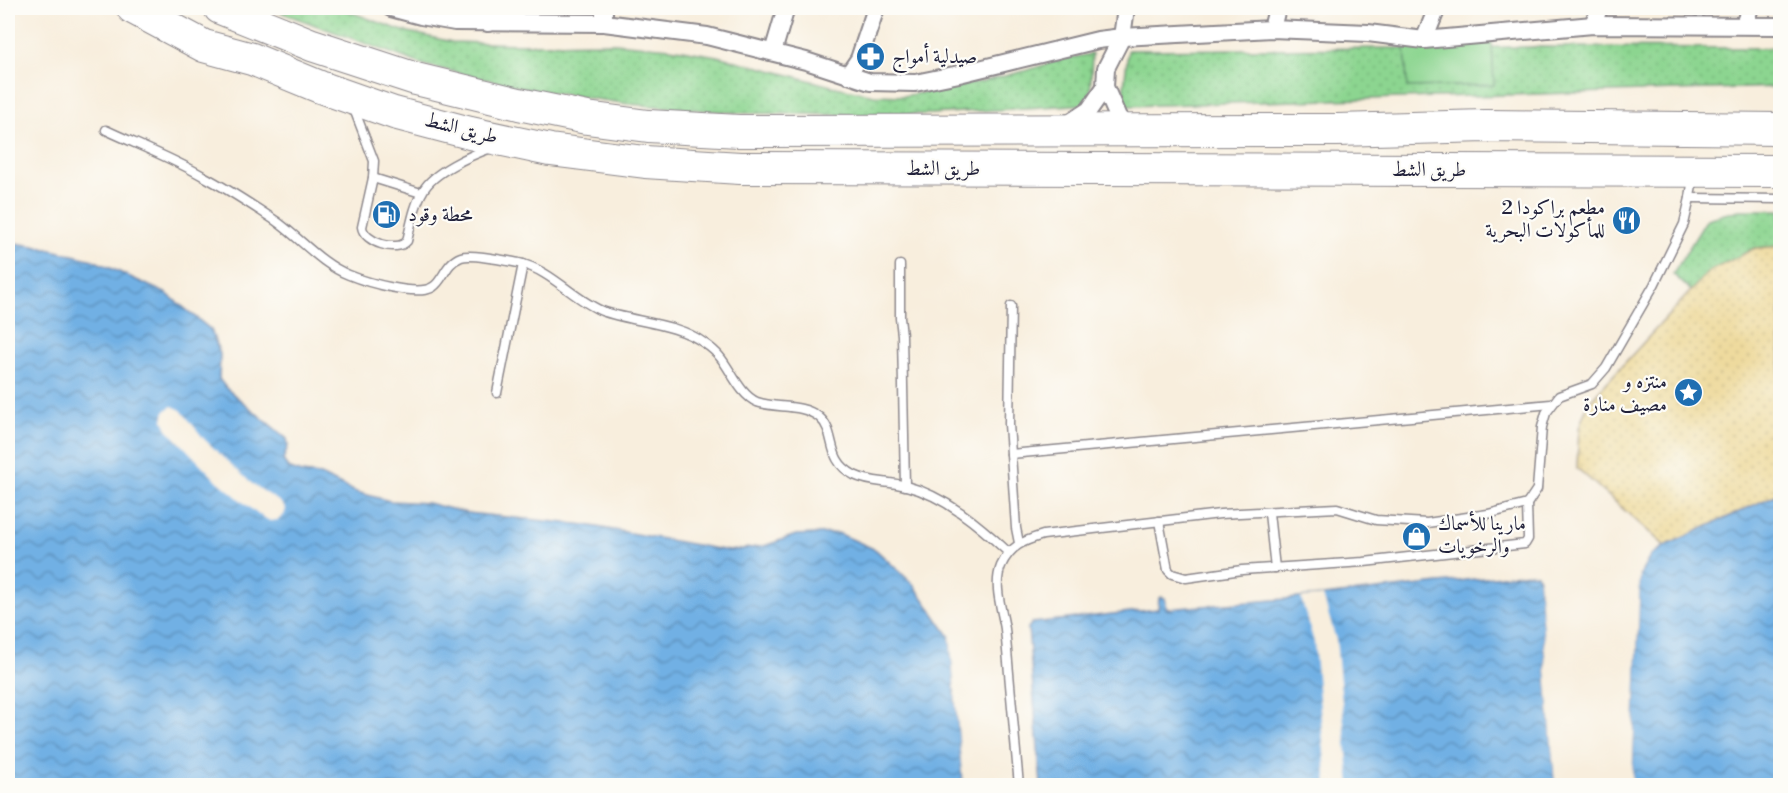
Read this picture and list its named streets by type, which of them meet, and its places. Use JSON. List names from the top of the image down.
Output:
{
  "streets": {
    "highway": ["طريق الشط"]
  },
  "places": {
    "pharmacy": ["صيدلية أمواج"],
    "fuel station": ["محطة وقود"],
    "restaurant": ["مطعم براكودا 2 للمأكولات البحرية"],
    "place": ["منتزه و مصيف منارة"],
    "shop": ["مارينا للأسماك والرخويات"]
  }
}
